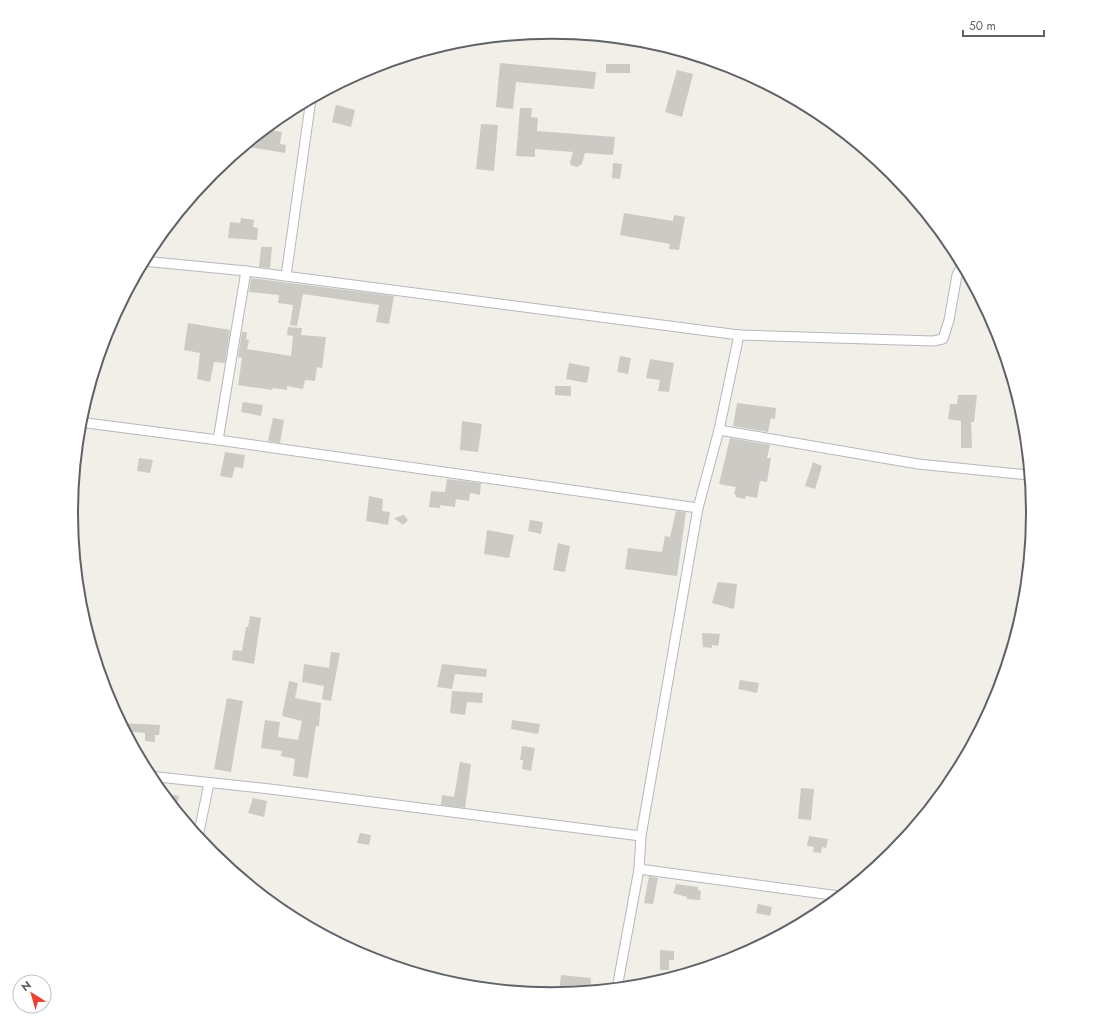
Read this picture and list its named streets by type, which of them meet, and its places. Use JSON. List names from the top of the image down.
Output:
{
  "scale_bar": "50 m",
  "north": "top left"
}
